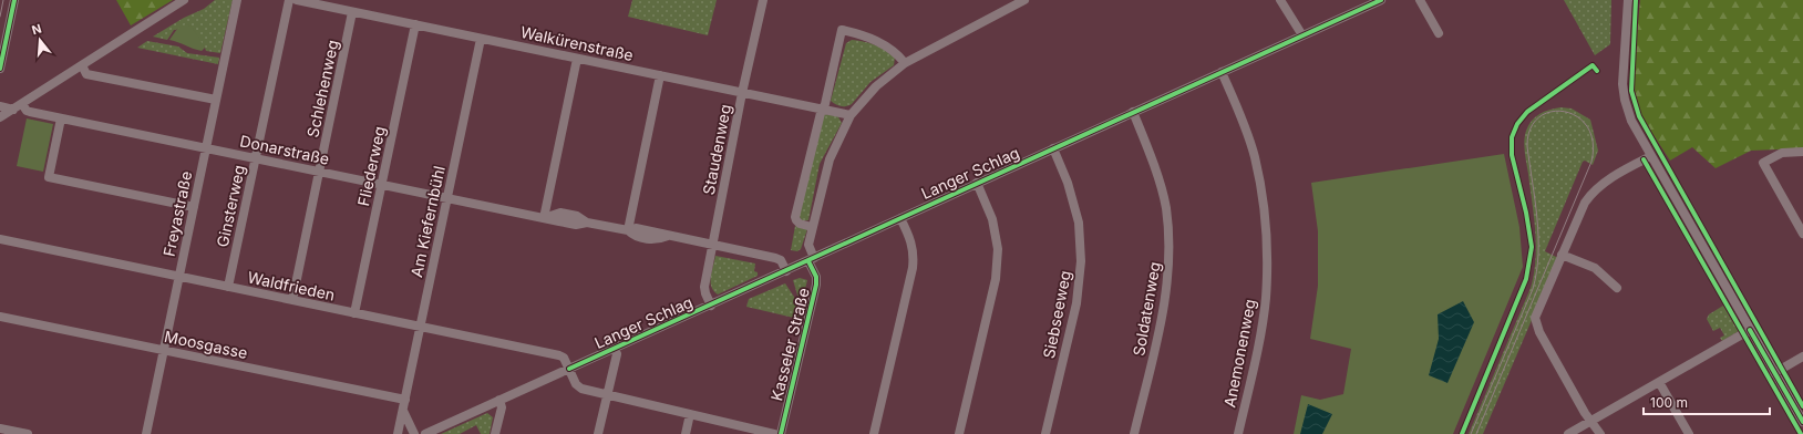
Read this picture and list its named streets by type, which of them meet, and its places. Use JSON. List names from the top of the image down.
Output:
{
  "streets": {
    "street": [
      "Walkürenstraße",
      "Schlehenweg",
      "Donarstraße",
      "Staudenweg",
      "Fliederweg",
      "Langer Schlag",
      "Ginsterweg",
      "Freyastraße",
      "Am Kiefernbühl",
      "Waldfrieden",
      "Soldatenweg",
      "Siebseeweg",
      "Moosgasse",
      "Kasseler Straße",
      "Anemonenweg"
    ]
  },
  "crossings": [
    ["Walkürenstraße", "Schlehenweg"],
    ["Walkürenstraße", "Staudenweg"],
    ["Walkürenstraße", "Fliederweg"],
    ["Walkürenstraße", "Am Kiefernbühl"],
    ["Walkürenstraße", "Kasseler Straße"],
    ["Schlehenweg", "Donarstraße"],
    ["Schlehenweg", "Waldfrieden"],
    ["Donarstraße", "Staudenweg"],
    ["Donarstraße", "Fliederweg"],
    ["Donarstraße", "Langer Schlag"],
    ["Donarstraße", "Ginsterweg"],
    ["Donarstraße", "Freyastraße"],
    ["Donarstraße", "Am Kiefernbühl"],
    ["Staudenweg", "Langer Schlag"],
    ["Fliederweg", "Waldfrieden"],
    ["Langer Schlag", "Waldfrieden"],
    ["Langer Schlag", "Soldatenweg"],
    ["Langer Schlag", "Siebseeweg"],
    ["Langer Schlag", "Kasseler Straße"],
    ["Langer Schlag", "Anemonenweg"],
    ["Ginsterweg", "Waldfrieden"],
    ["Freyastraße", "Waldfrieden"],
    ["Freyastraße", "Moosgasse"],
    ["Am Kiefernbühl", "Waldfrieden"],
    ["Am Kiefernbühl", "Moosgasse"]
  ],
  "scale_bar": "100 m",
  "north": "top"
}
